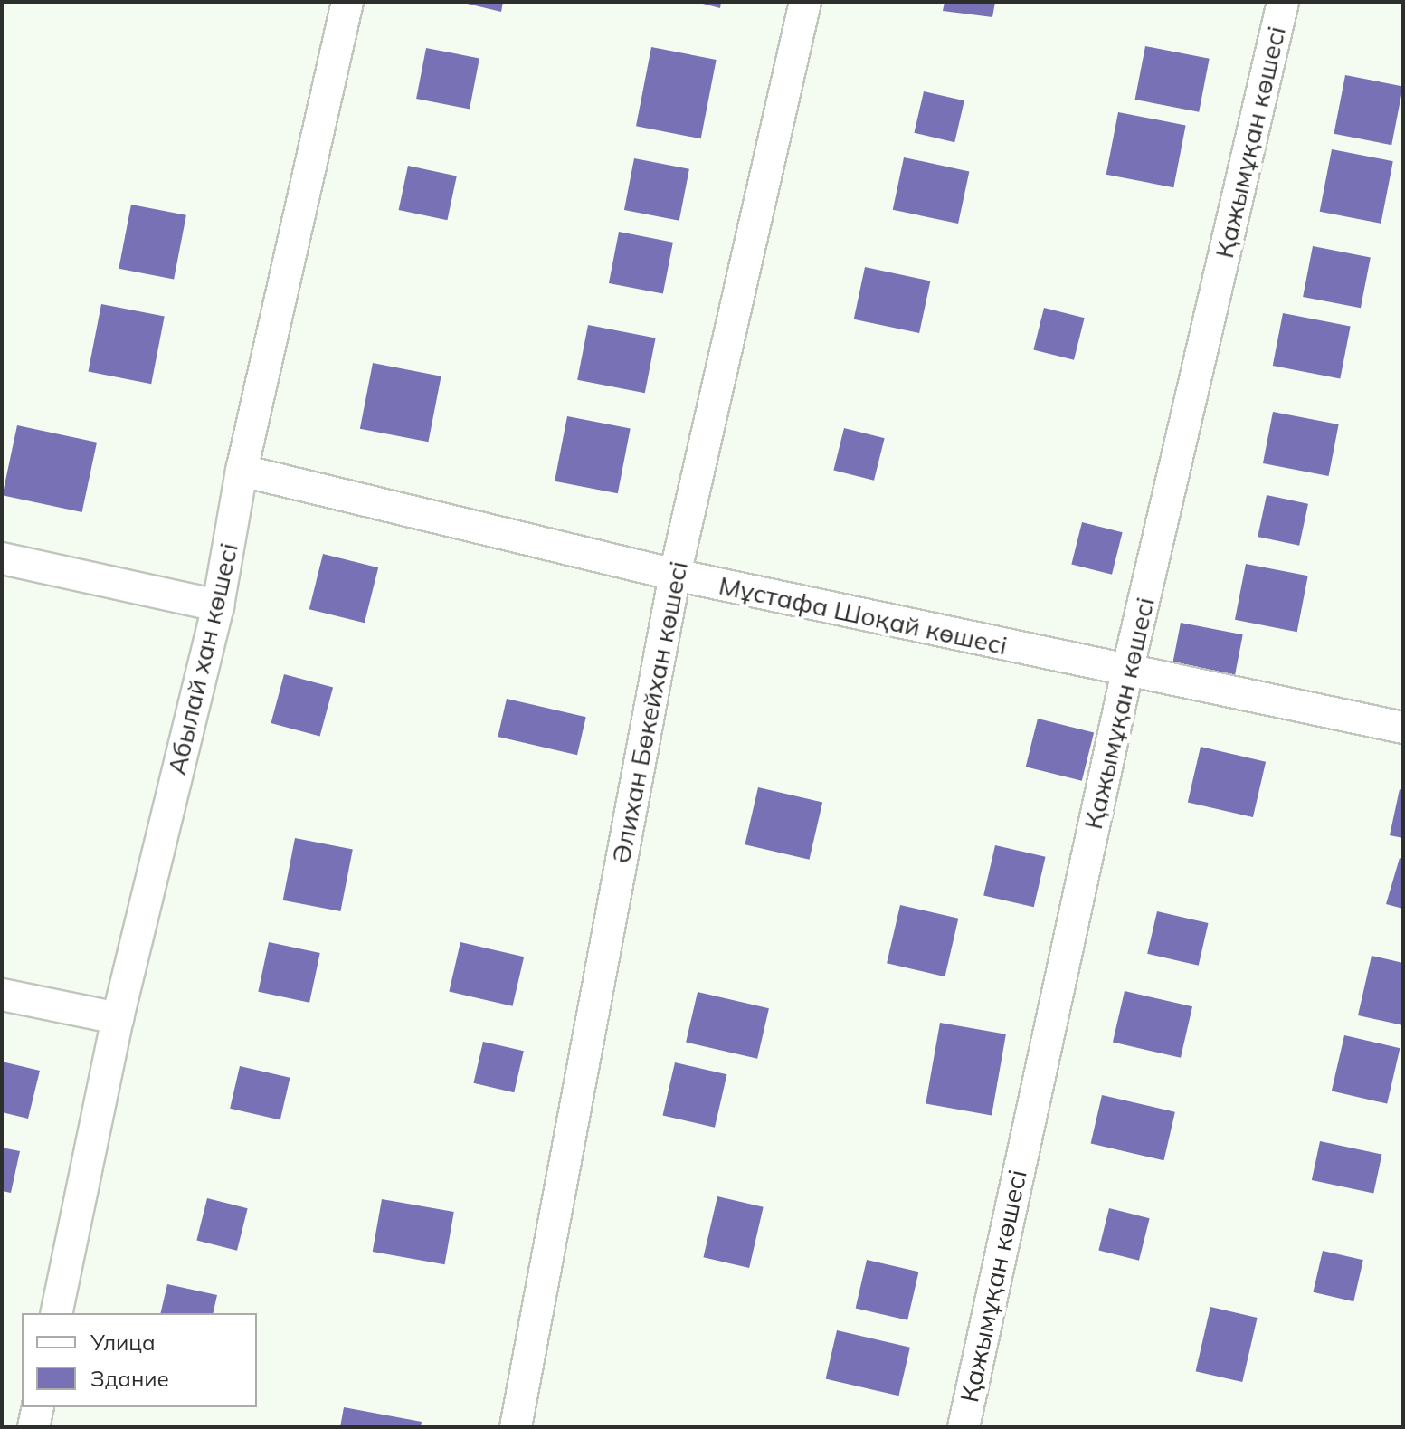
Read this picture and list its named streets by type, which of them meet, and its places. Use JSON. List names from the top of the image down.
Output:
{
  "streets": {
    "street": [
      "Қажымұқан көшесі",
      "Мұстафа Шоқай көшесі",
      "Абылай хан көшесі",
      "Әлихан Бөкейхан көшесі"
    ]
  },
  "crossings": [
    ["Қажымұқан көшесі", "Мұстафа Шоқай көшесі"],
    ["Мұстафа Шоқай көшесі", "Абылай хан көшесі"],
    ["Мұстафа Шоқай көшесі", "Әлихан Бөкейхан көшесі"]
  ],
  "legend": ["Улица", "Здание"]
}
